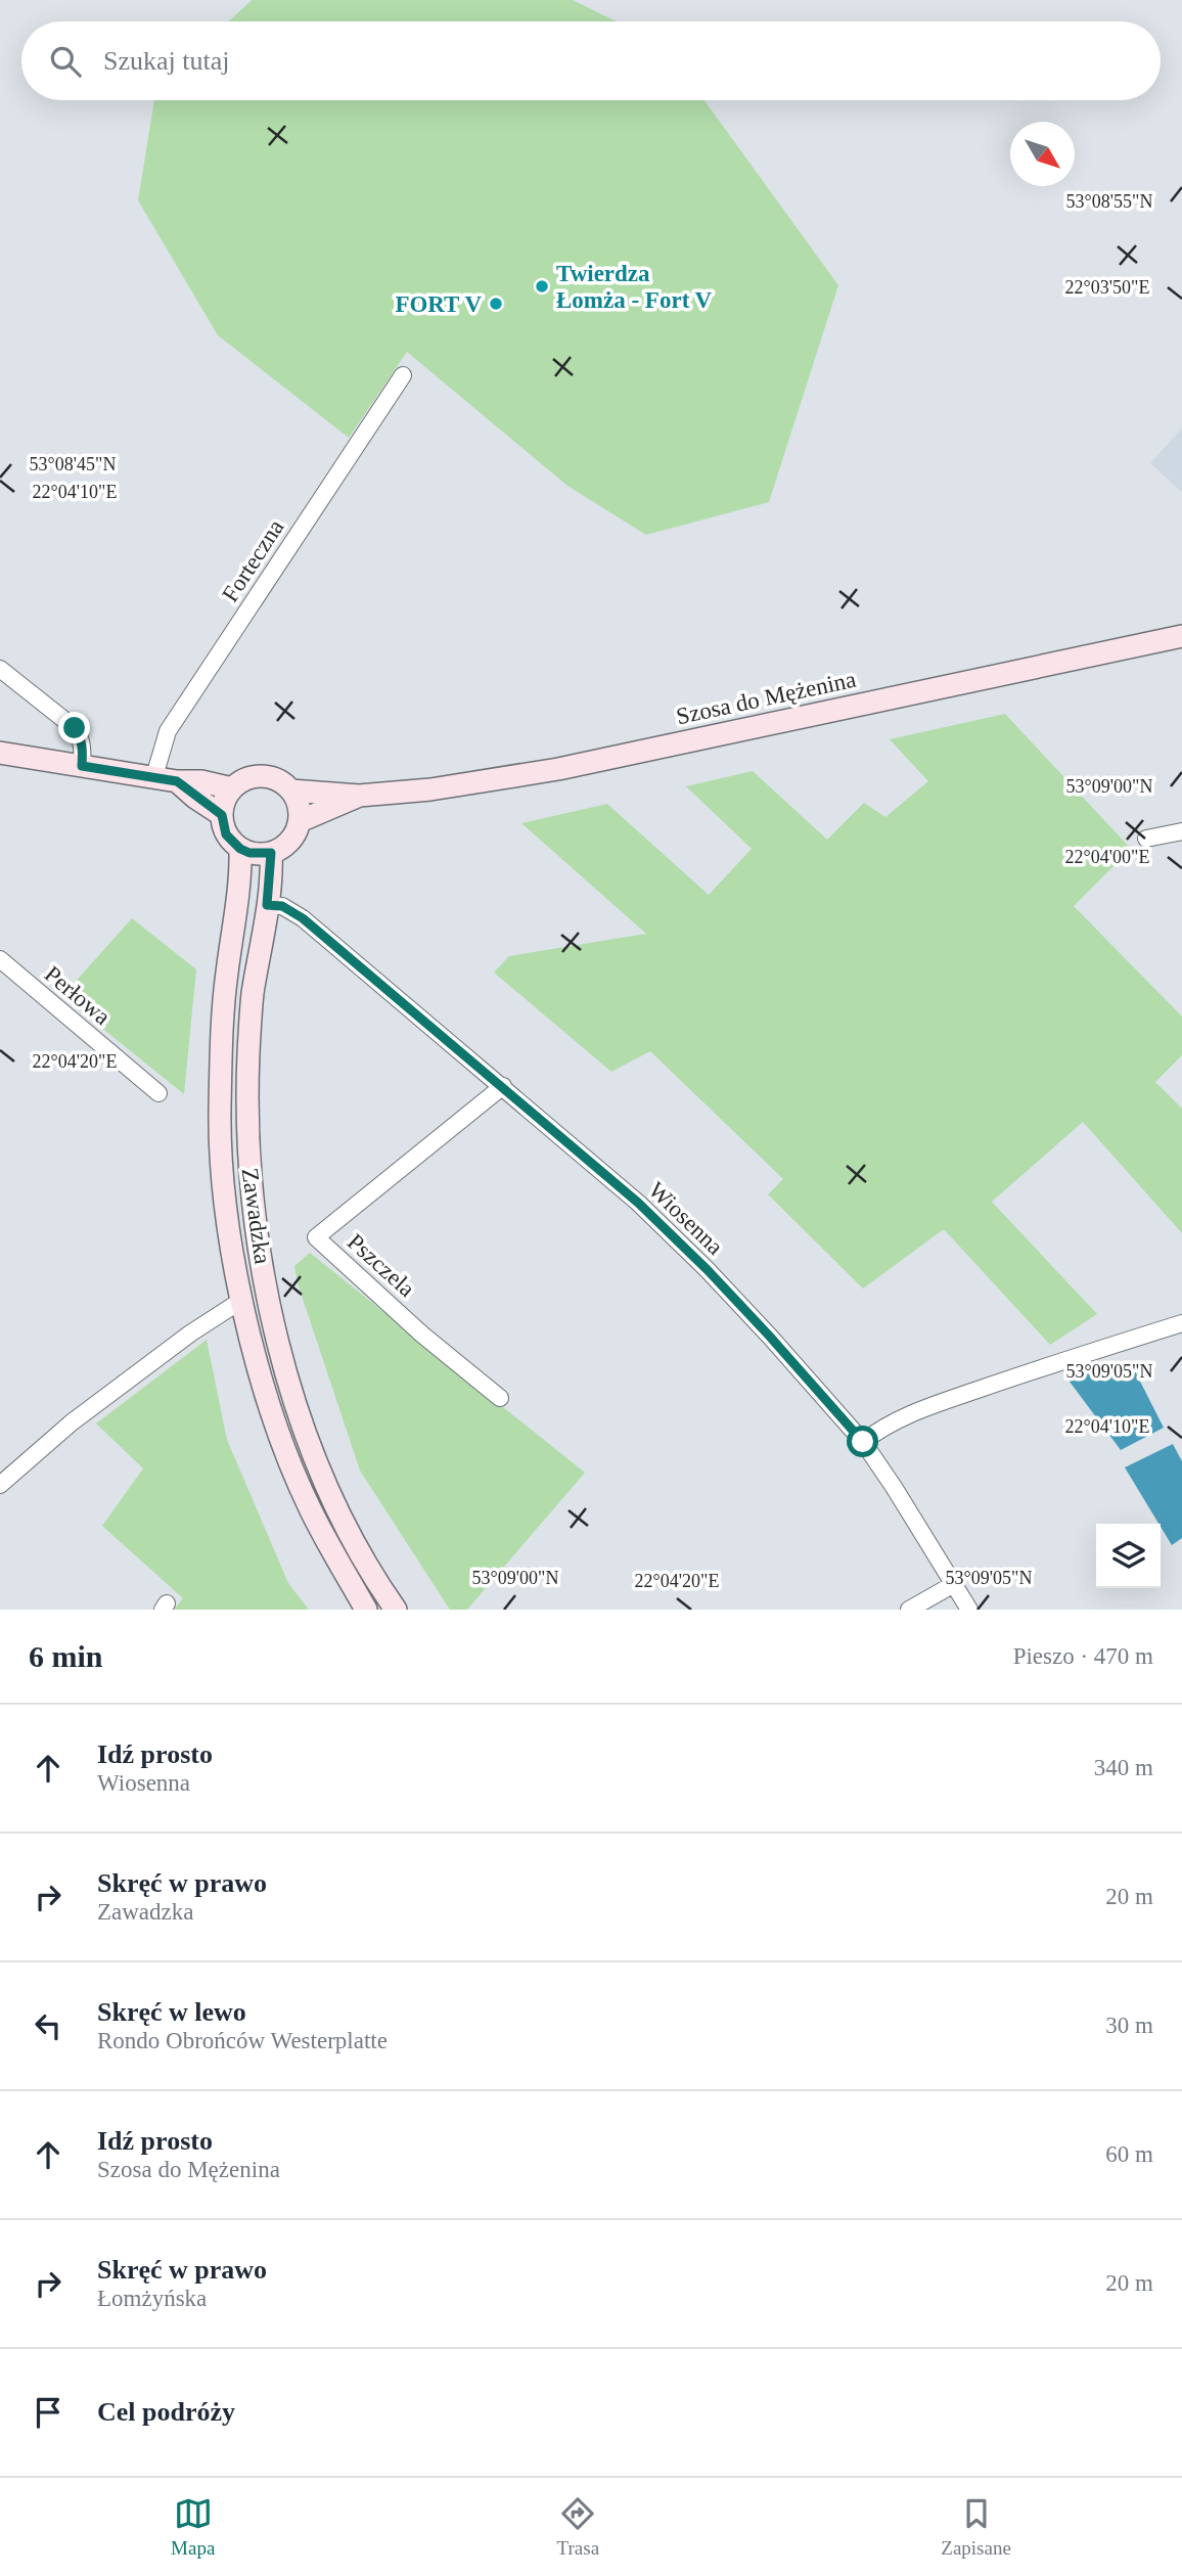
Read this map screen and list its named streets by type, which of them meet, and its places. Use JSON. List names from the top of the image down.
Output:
{
  "streets": {
    "street": [
      "Forteczna",
      "Szosa do Mężenina",
      "Perłowa",
      "Zawadzka",
      "Wiosenna",
      "Pszczela"
    ]
  },
  "crossings": [
    ["Szosa do Mężenina", "Zawadzka"],
    ["Zawadzka", "Wiosenna"],
    ["Wiosenna", "Pszczela"]
  ],
  "places": ["Twierdza Łomża - Fort V", "FORT V"],
  "north": "bottom right",
  "page": {
    "search": "Szukaj tutaj",
    "heading": ["6 min", "Pieszo · 470 m"],
    "list": [
      ["Idź prosto", "Wiosenna", "340 m"],
      ["Skręć w prawo", "Zawadzka", "20 m"],
      ["Skręć w lewo", "Rondo Obrońców Westerplatte", "30 m"],
      ["Idź prosto", "Szosa do Mężenina", "60 m"],
      ["Skręć w prawo", "Łomżyńska", "20 m"],
      "Cel podróży"
    ],
    "nav": ["Mapa", "Trasa", "Zapisane"]
  },
  "coordinates": [
    "53°08'55\"N",
    "22°03'50\"E",
    "53°08'45\"N",
    "22°04'10\"E",
    "53°09'00\"N",
    "22°04'00\"E",
    "22°04'20\"E",
    "53°09'05\"N"
  ]
}
